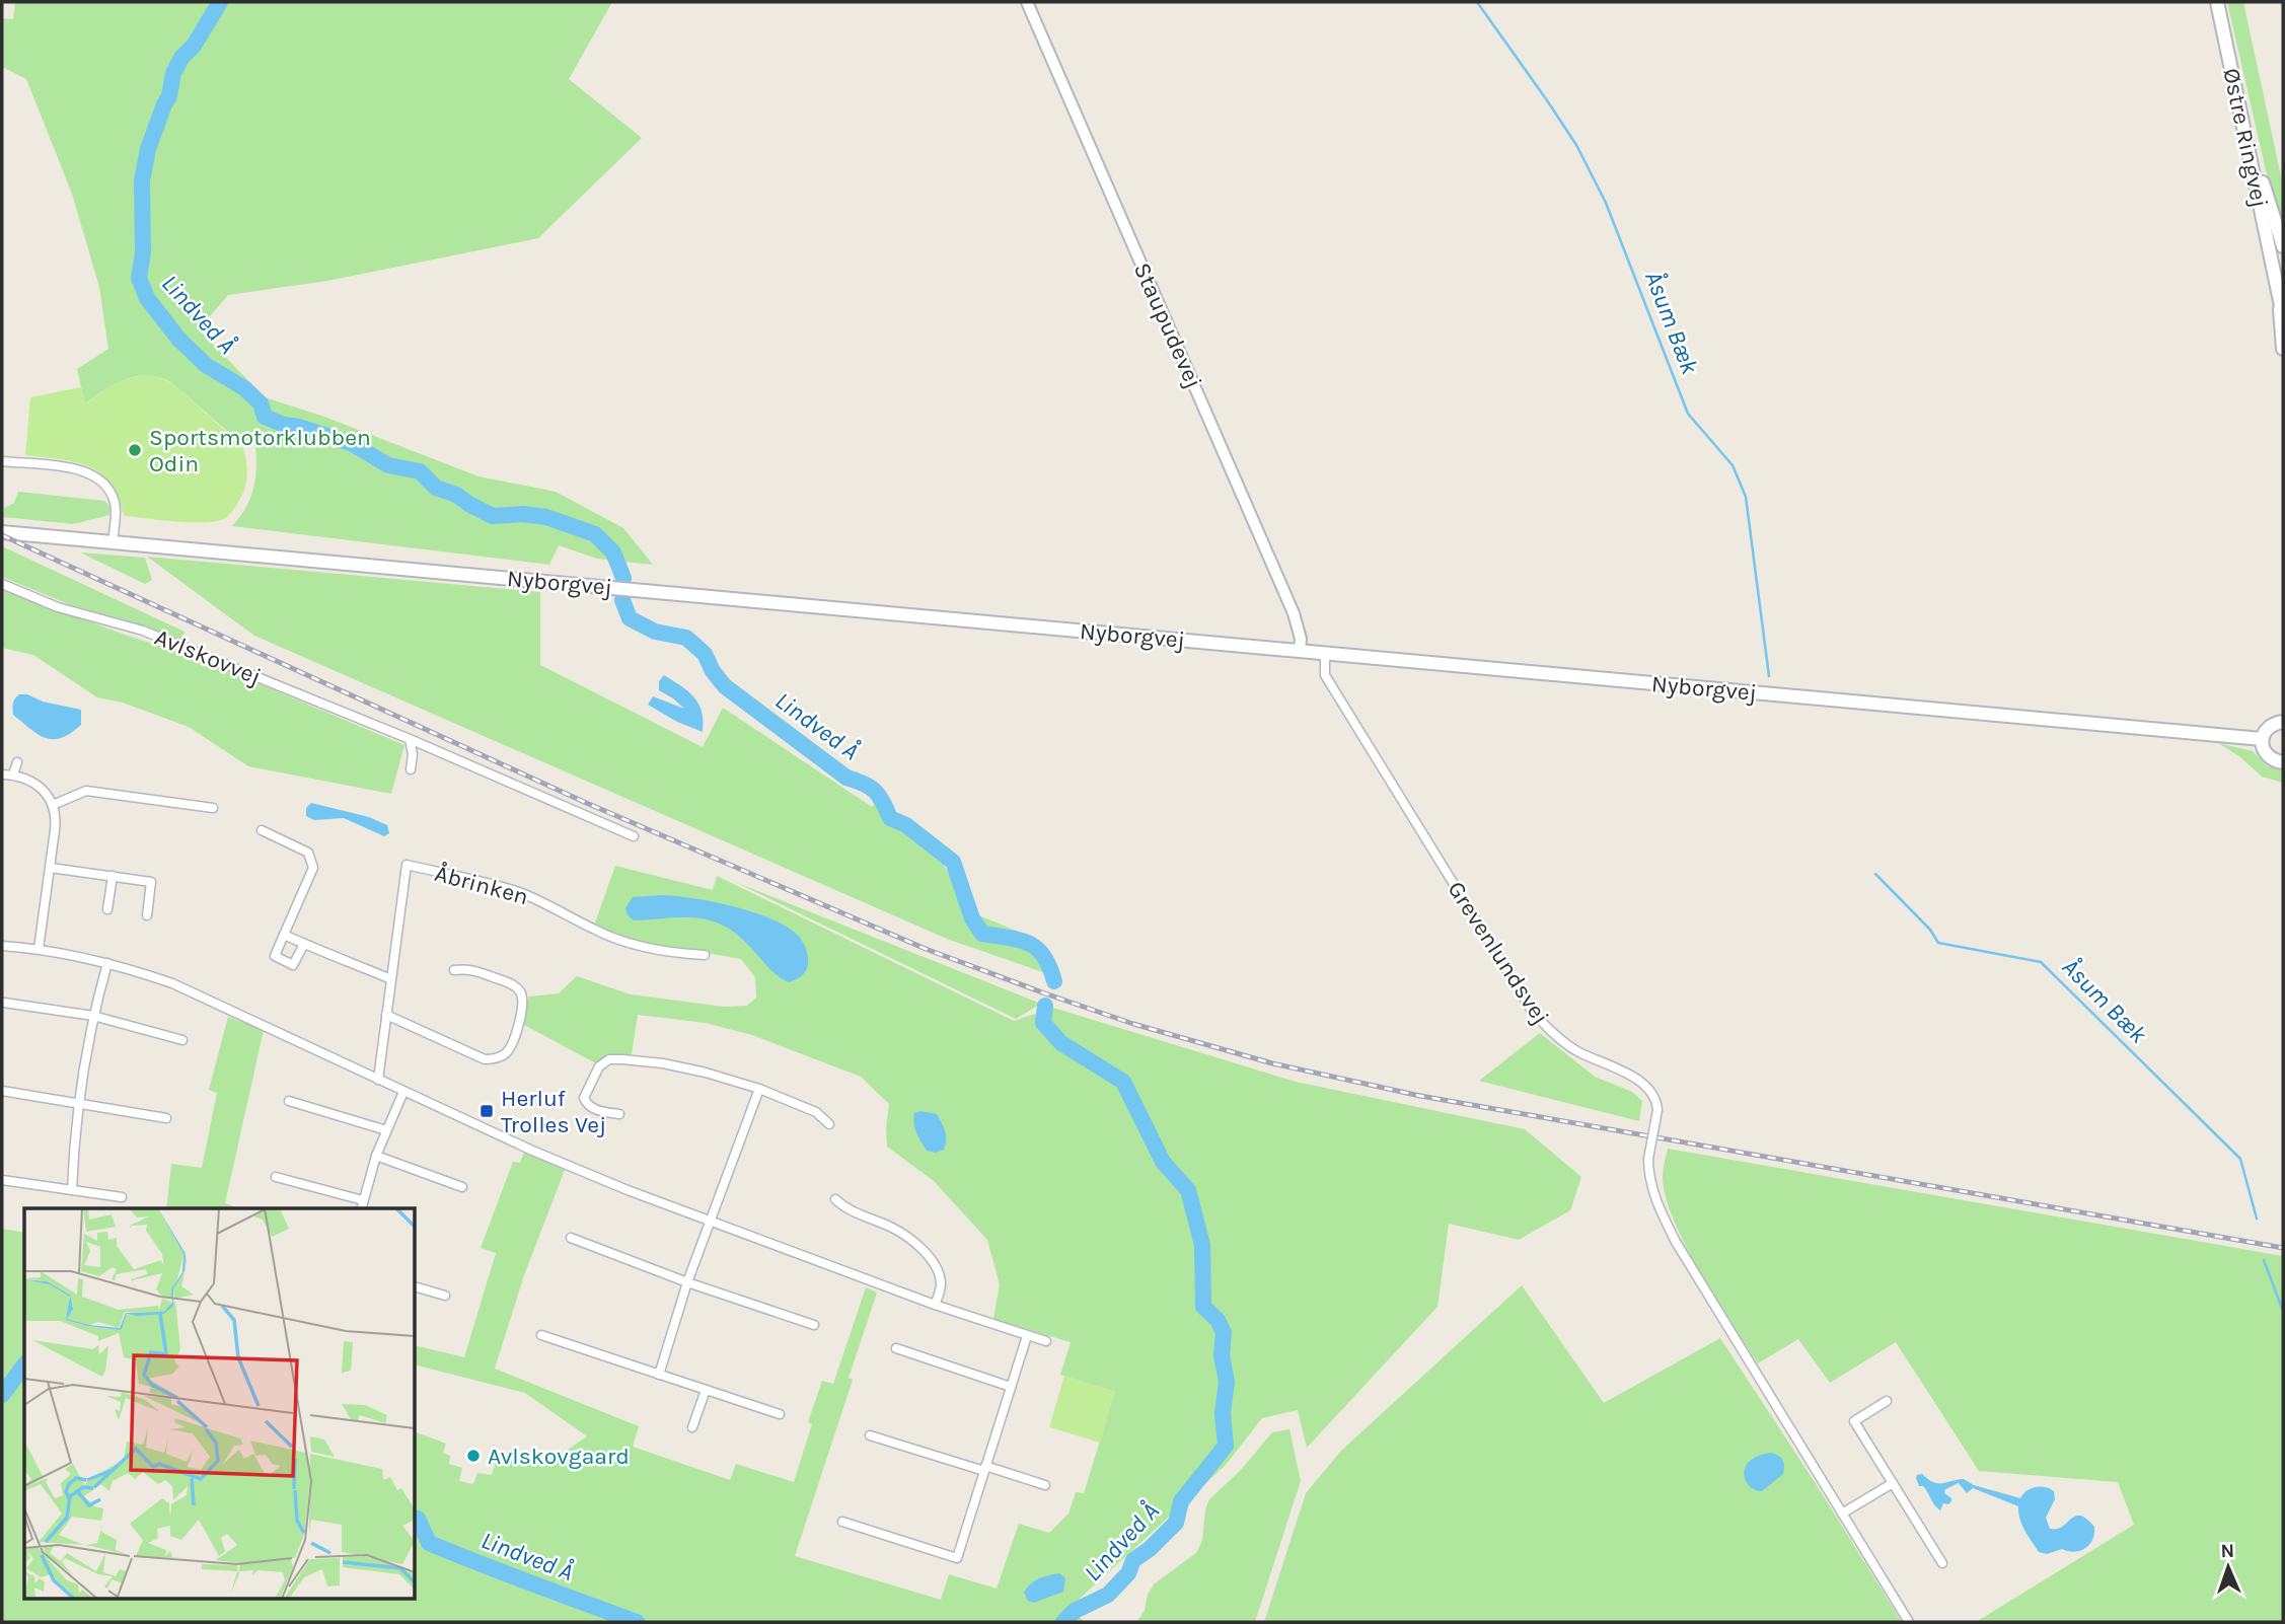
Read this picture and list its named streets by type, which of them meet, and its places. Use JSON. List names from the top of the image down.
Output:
{
  "streets": {
    "main road": ["Østre Ringvej", "Nyborgvej"],
    "street": [
      "Staupudevej",
      "Avlskovvej",
      "Åbrinken",
      "Grevenlundsvej"
    ]
  },
  "crossings": [
    ["Staupudevej", "Nyborgvej"],
    ["Nyborgvej", "Grevenlundsvej"]
  ],
  "water": ["Lindved Å", "Åsum Bæk"],
  "places": {
    "other": ["Sportsmotorklubben Odin", "Avlskovgaard"],
    "transit": ["Herluf Trolles Vej"]
  },
  "north": "top"
}
